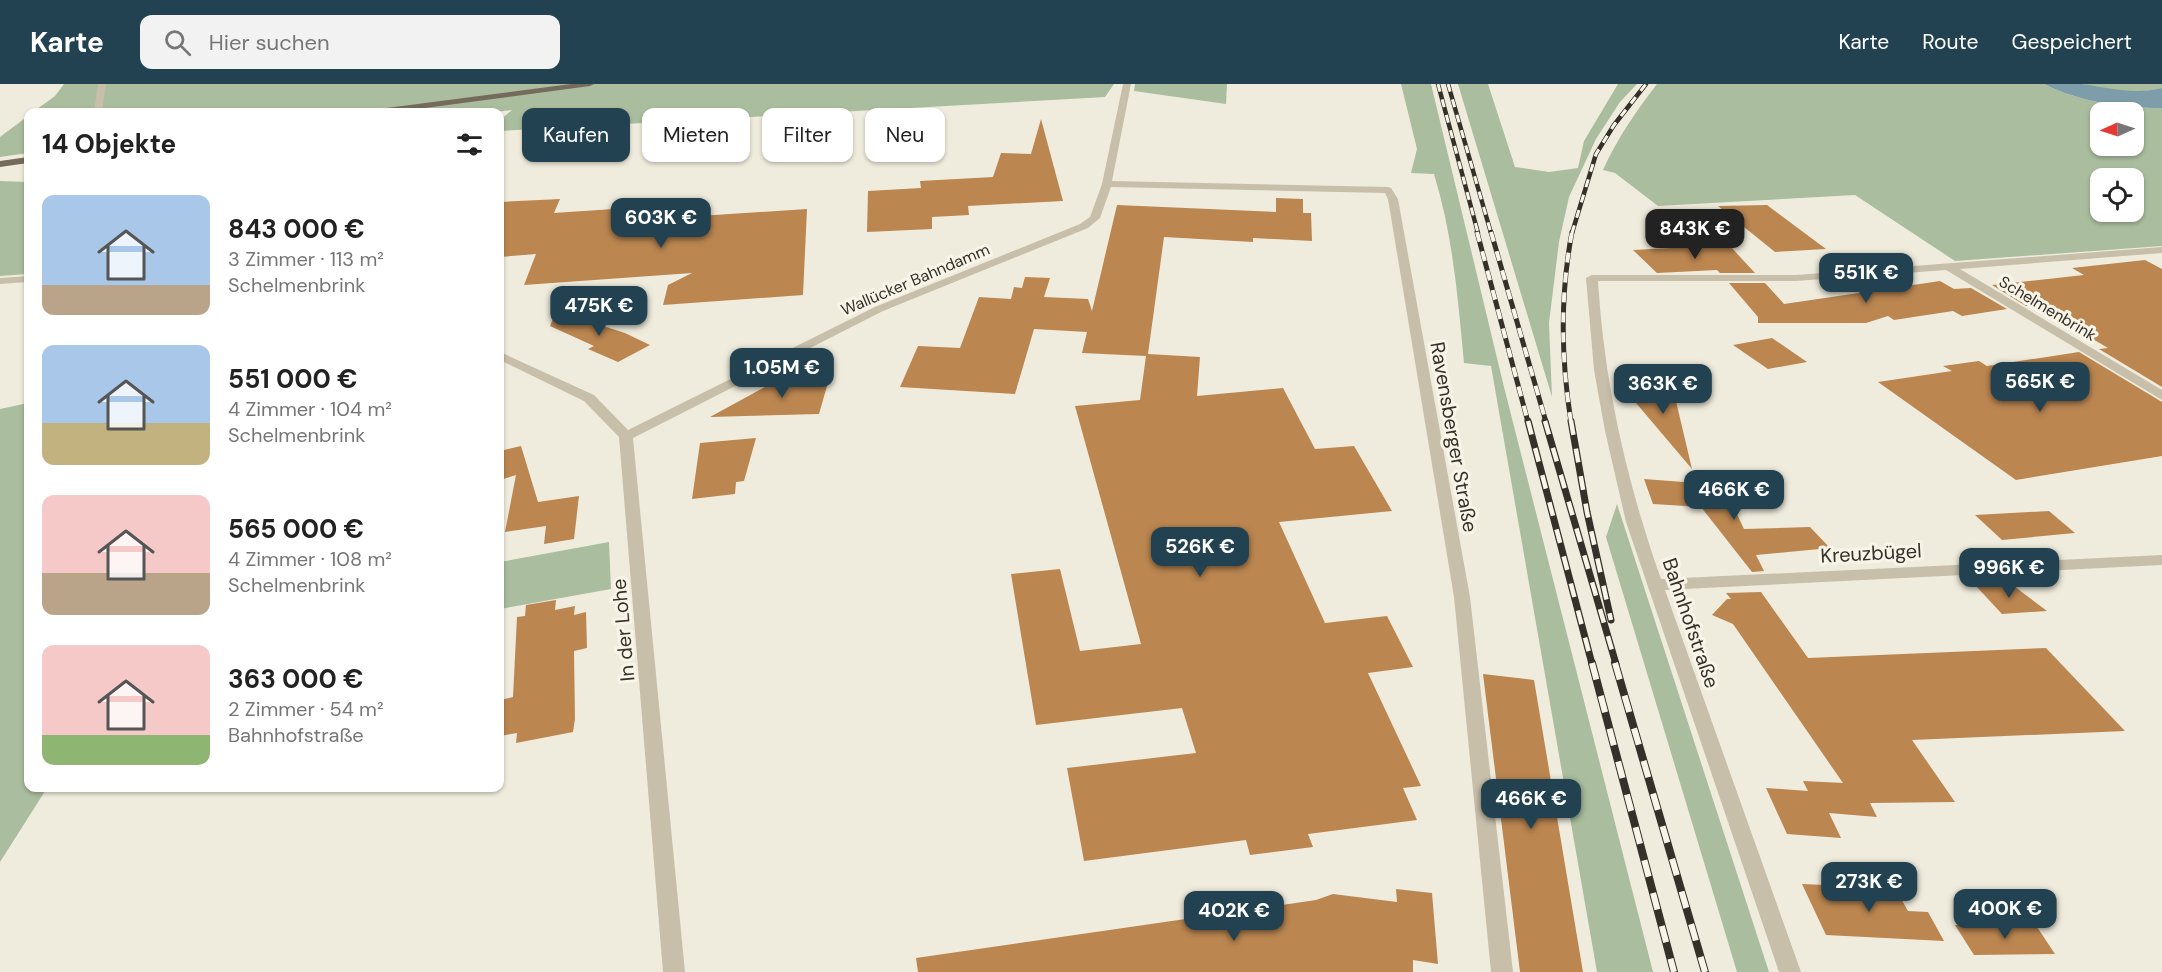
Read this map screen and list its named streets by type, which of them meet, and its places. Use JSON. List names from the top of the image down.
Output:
{
  "streets": {
    "street": [
      "Wallücker Bahndamm",
      "Schelmenbrink",
      "Ravensberger Straße",
      "Kreuzbügel",
      "Bahnhofstraße",
      "In der Lohe"
    ]
  },
  "crossings": [
    ["Wallücker Bahndamm", "Ravensberger Straße"],
    ["Wallücker Bahndamm", "In der Lohe"],
    ["Schelmenbrink", "Bahnhofstraße"],
    ["Kreuzbügel", "Bahnhofstraße"]
  ],
  "north": "left",
  "page": {
    "header": "Karte",
    "search": "Hier suchen",
    "nav": ["Karte", "Route", "Gespeichert"],
    "chip": [
      "Kaufen",
      "Mieten",
      "Filter",
      "Neu"
    ],
    "heading": "14 Objekte",
    "list": [
      {
        "name": "843 000 €",
        "note": "3 Zimmer · 113 m² · Schelmenbrink"
      },
      {
        "name": "551 000 €",
        "note": "4 Zimmer · 104 m² · Schelmenbrink"
      },
      {
        "name": "565 000 €",
        "note": "4 Zimmer · 108 m² · Schelmenbrink"
      },
      {
        "name": "363 000 €",
        "note": "2 Zimmer · 54 m² · Bahnhofstraße"
      }
    ],
    "price": [
      "603K €",
      "843K €",
      "551K €",
      "475K €",
      "1.05M €",
      "565K €",
      "363K €",
      "466K €",
      "526K €",
      "996K €",
      "466K €",
      "273K €",
      "400K €",
      "402K €"
    ]
  }
}
